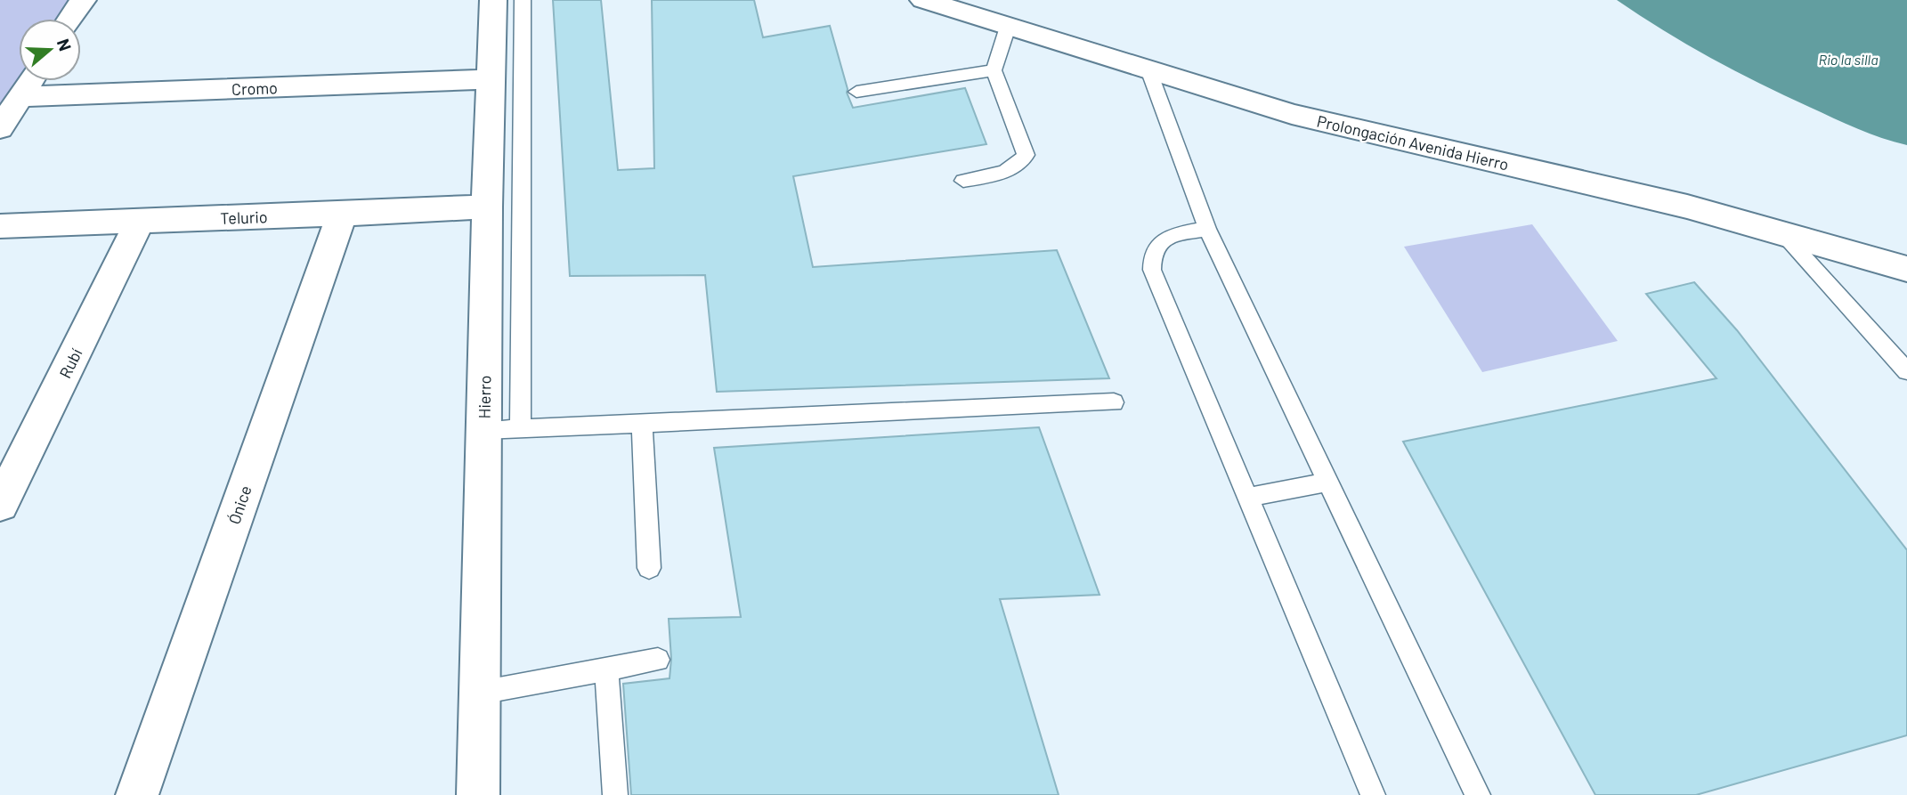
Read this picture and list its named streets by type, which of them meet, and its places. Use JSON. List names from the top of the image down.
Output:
{
  "streets": {
    "street": [
      "Cromo",
      "Prolongación Avenida Hierro",
      "Telurio",
      "Rubí",
      "Hierro",
      "Ónice"
    ]
  },
  "crossings": [
    ["Cromo", "Hierro"],
    ["Telurio", "Rubí"],
    ["Telurio", "Hierro"],
    ["Telurio", "Ónice"]
  ],
  "water": ["Rio la silla"],
  "north": "right"
}
